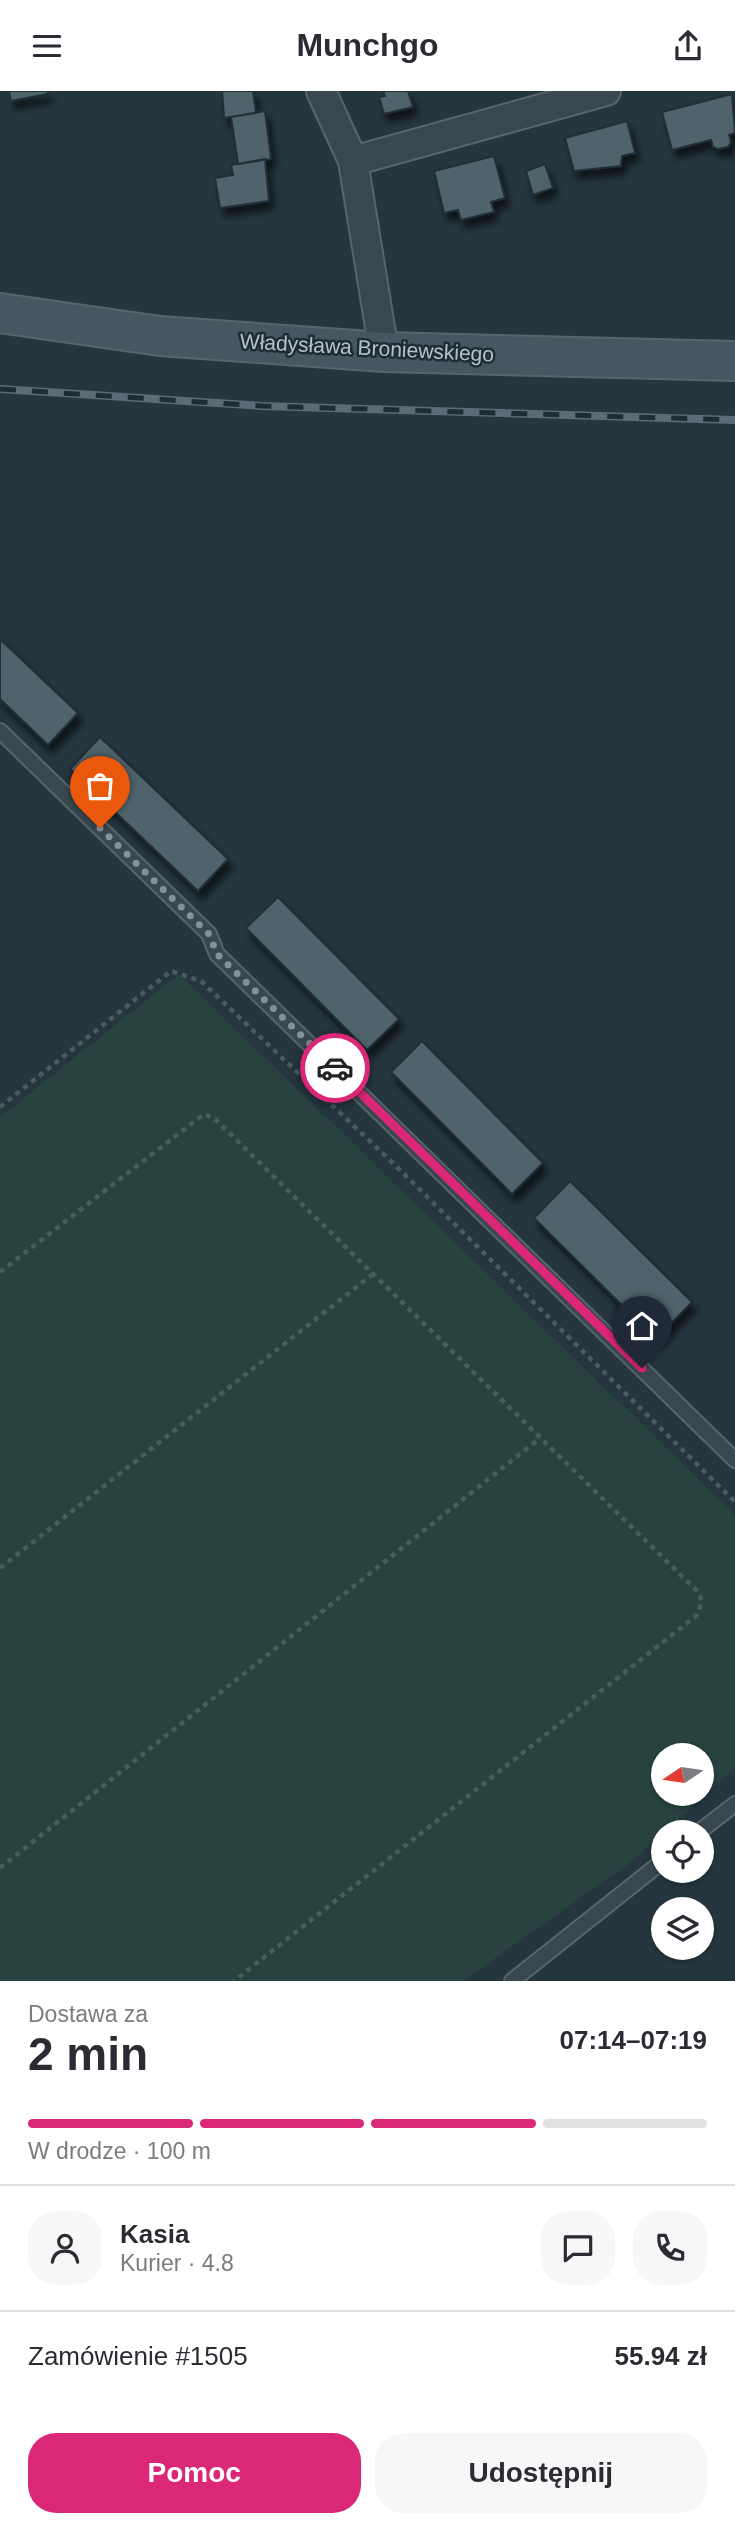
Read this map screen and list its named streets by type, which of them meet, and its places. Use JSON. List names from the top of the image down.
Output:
{
  "streets": {
    "main road": ["Władysława Broniewskiego"]
  },
  "north": "left",
  "page": {
    "header": "Munchgo",
    "heading": ["2 min", "Dostawa za", "07:14–07:19"],
    "panel": [
      "Kasia",
      "Kurier · 4.8",
      "Zamówienie #1505",
      "55.94 zł"
    ],
    "bar": "W drodze · 100 m",
    "buttons": ["Pomoc", "Udostępnij"]
  }
}
